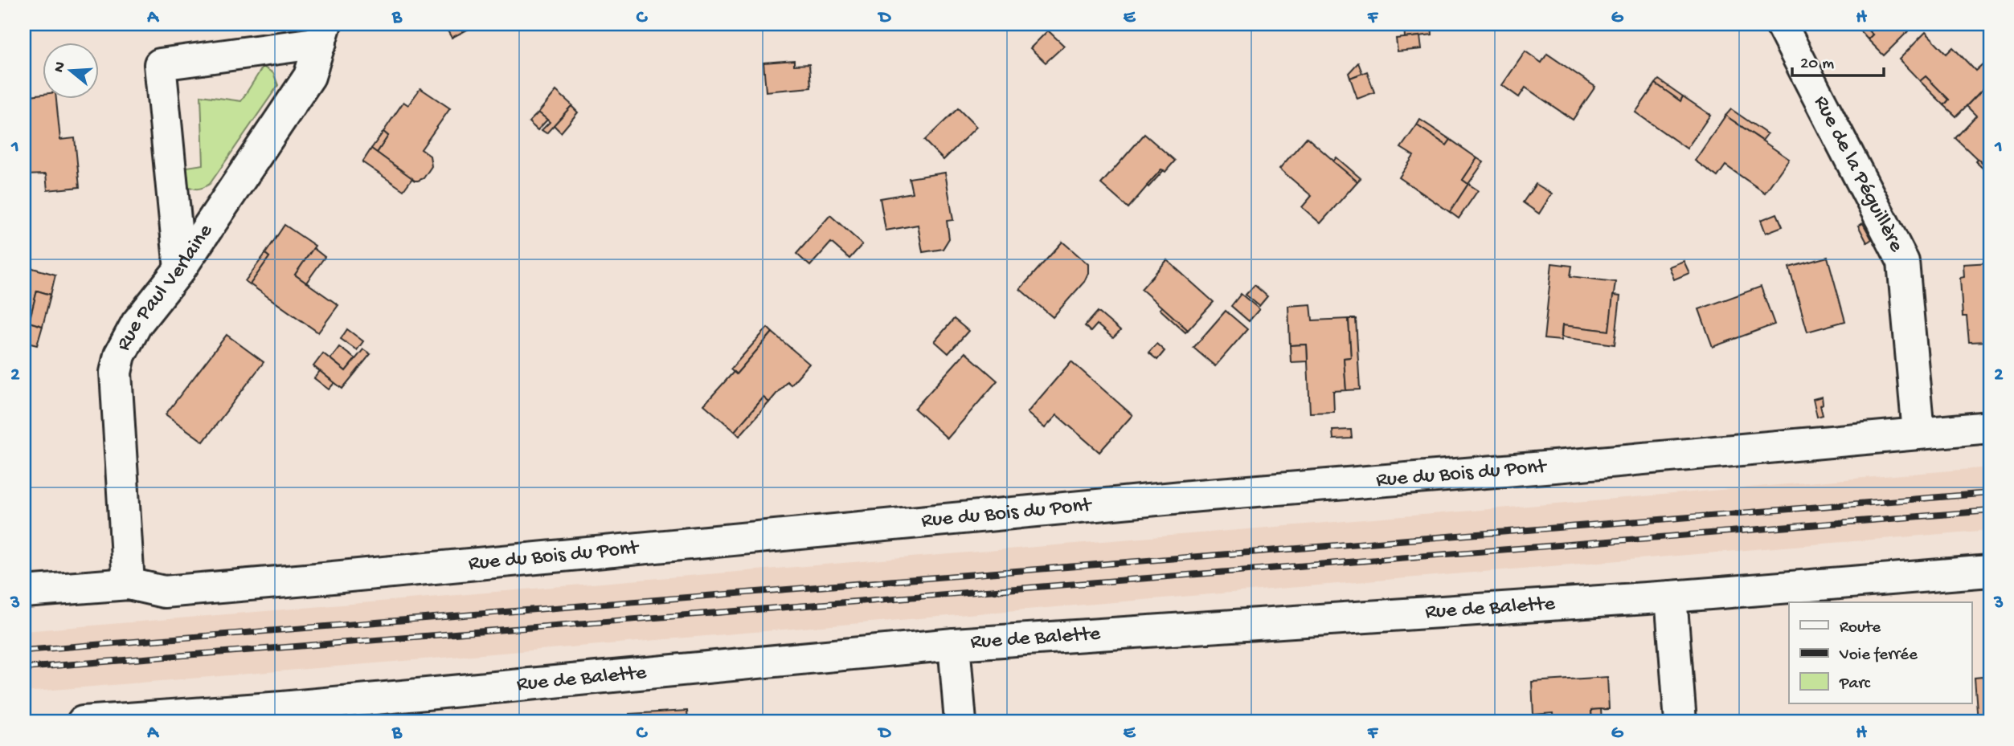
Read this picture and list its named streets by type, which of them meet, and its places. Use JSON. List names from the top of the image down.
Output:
{
  "streets": {
    "street": [
      "Rue de la Péguillère",
      "Rue Paul Verlaine",
      "Rue du Bois du Pont",
      "Rue de Balette"
    ]
  },
  "crossings": [
    ["Rue de la Péguillère", "Rue du Bois du Pont"],
    ["Rue Paul Verlaine", "Rue du Bois du Pont"]
  ],
  "legend": ["Route", "Voie ferrée", "Parc"],
  "scale_bar": "20 m",
  "north": "left",
  "grid": {
    "columns": [
      "A",
      "B",
      "C",
      "D",
      "E",
      "F",
      "G",
      "H"
    ],
    "rows": ["1", "2", "3"]
  }
}
